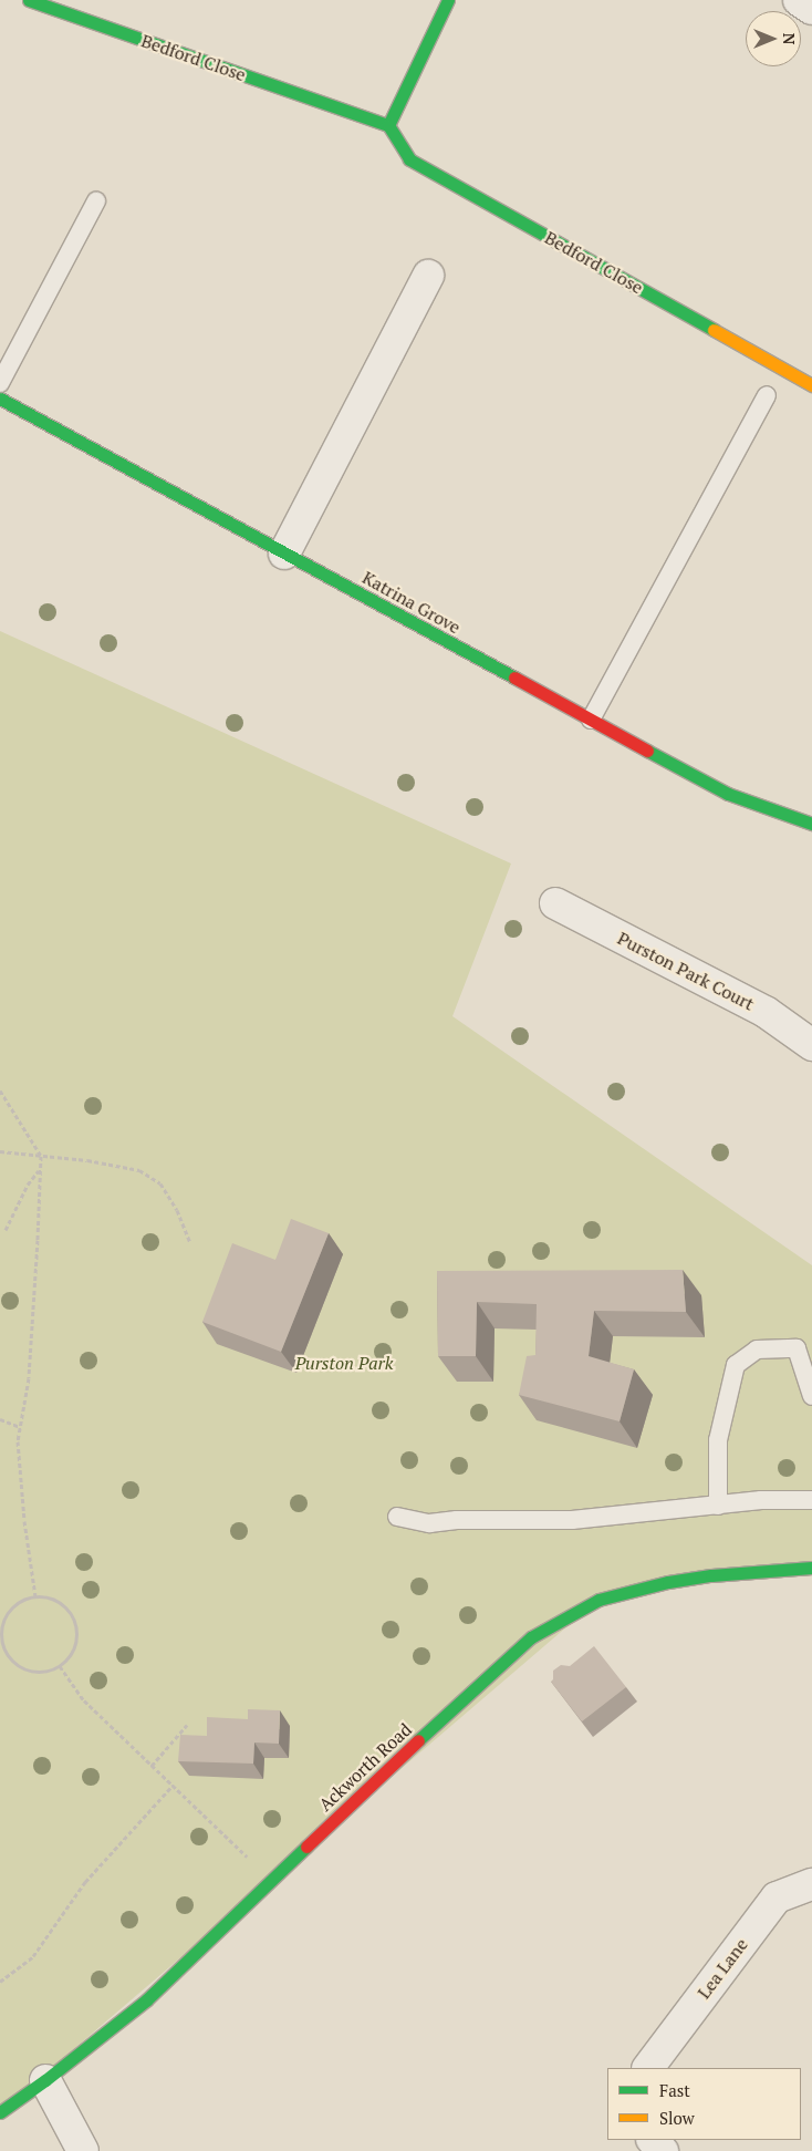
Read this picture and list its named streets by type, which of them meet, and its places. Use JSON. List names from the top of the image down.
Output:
{
  "streets": {
    "street": [
      "Bedford Close",
      "Katrina Grove",
      "Purston Park Court",
      "Ackworth Road",
      "Lea Lane"
    ]
  },
  "parks": ["Purston Park"],
  "legend": ["Fast", "Slow"],
  "north": "right"
}
